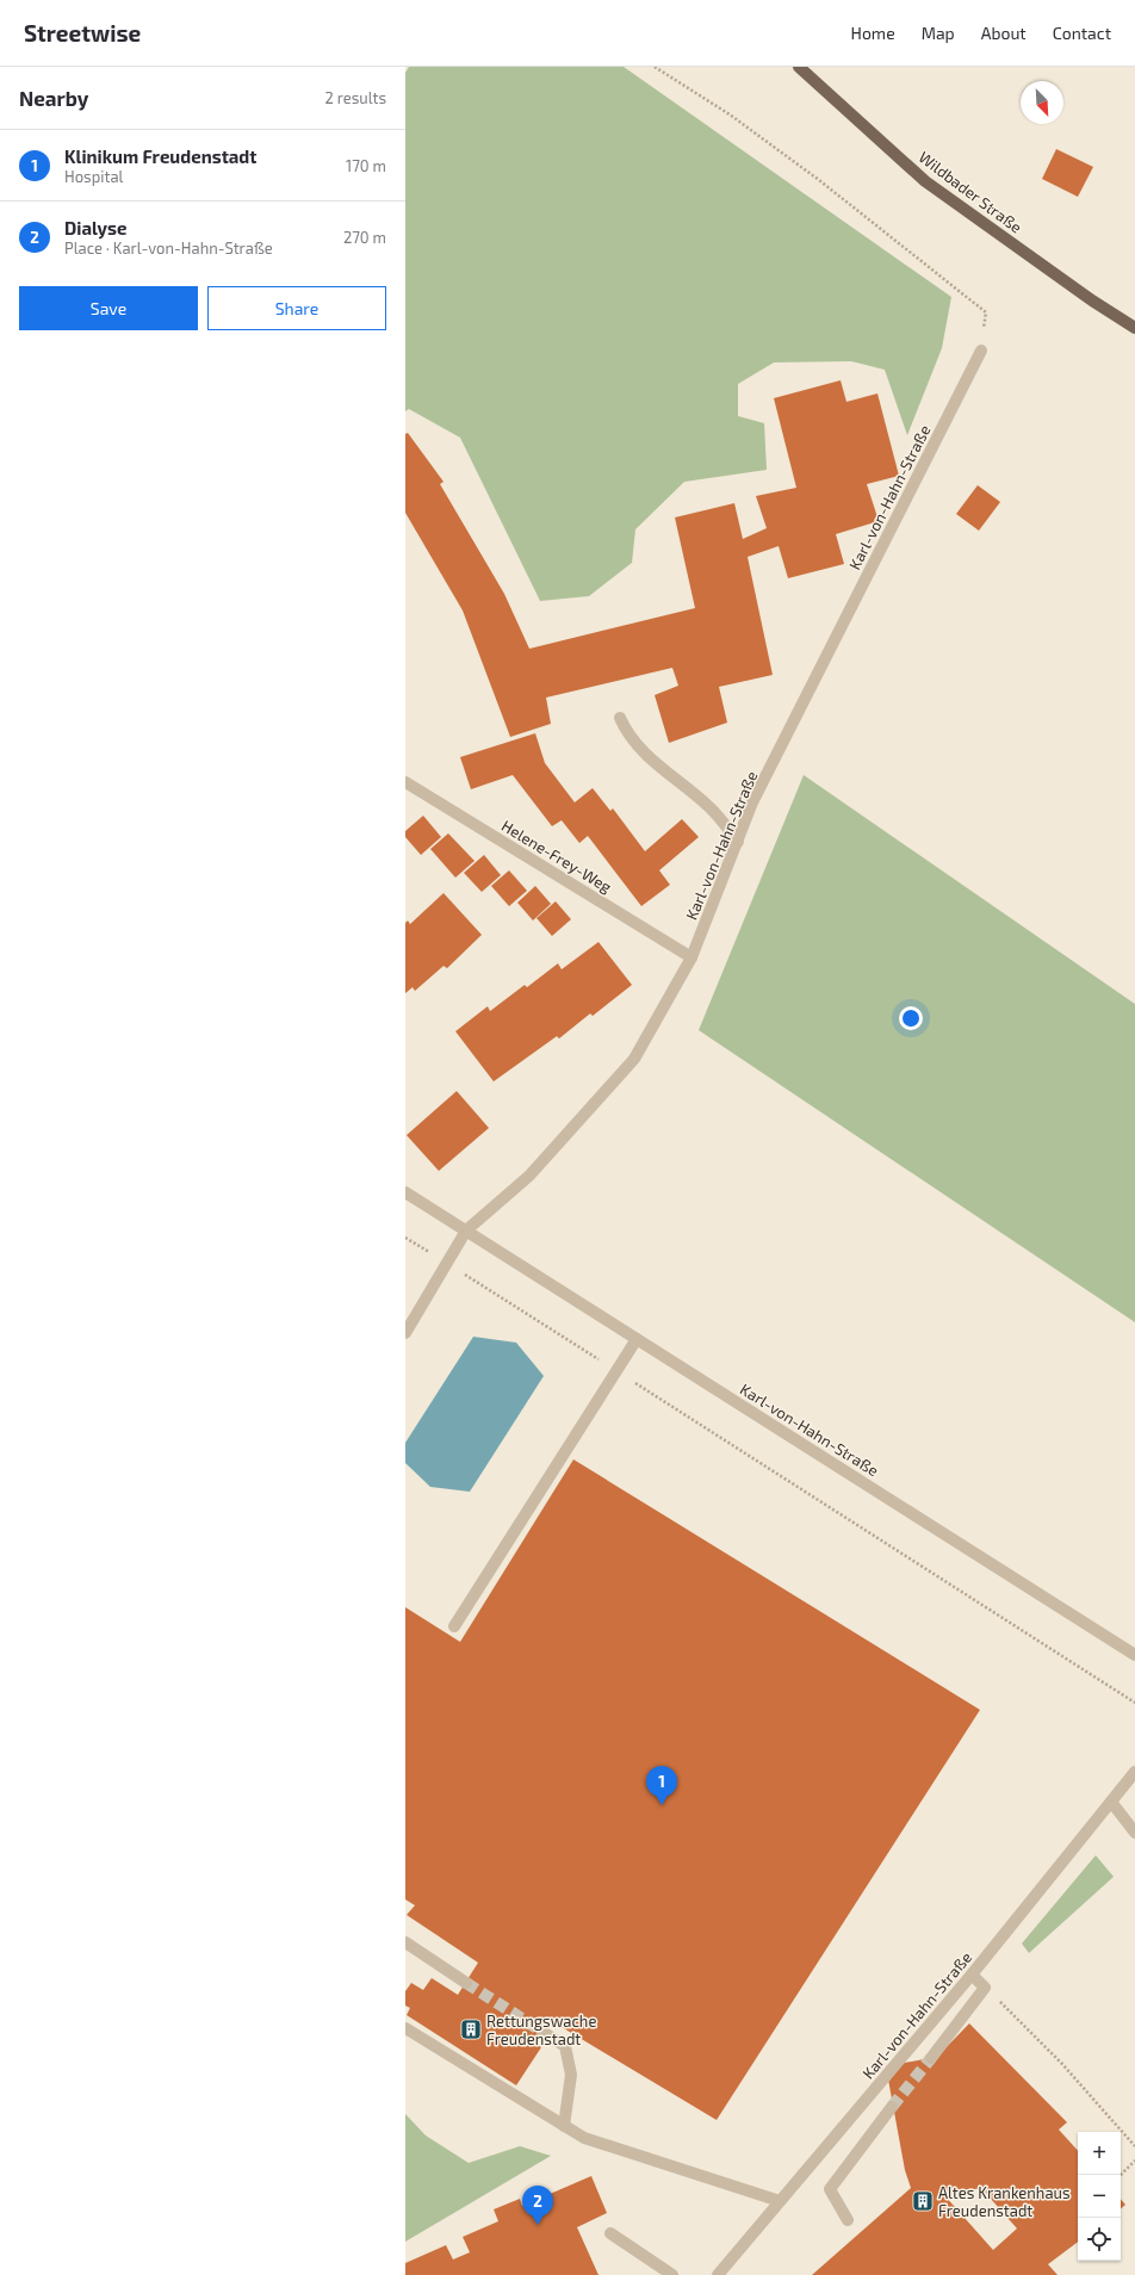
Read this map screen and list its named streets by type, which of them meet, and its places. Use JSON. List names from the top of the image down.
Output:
{
  "streets": {
    "main road": ["Wildbader Straße"],
    "street": ["Karl-von-Hahn-Straße", "Helene-Frey-Weg"]
  },
  "crossings": [
    ["Karl-von-Hahn-Straße", "Helene-Frey-Weg"]
  ],
  "places": {
    "building": ["Rettungswache Freudenstadt", "Altes Krankenhaus Freudenstadt"]
  },
  "north": "bottom right",
  "page": {
    "header": "Streetwise",
    "nav": [
      "Home",
      "Map",
      "About",
      "Contact"
    ],
    "heading": ["Nearby", "2 results"],
    "list": [
      {
        "mark": "1",
        "name": "Klinikum Freudenstadt",
        "note": "Hospital",
        "value": "170 m"
      },
      {
        "mark": "2",
        "name": "Dialyse",
        "note": "Place · Karl-von-Hahn-Straße",
        "value": "270 m"
      }
    ],
    "buttons": ["Save", "Share"],
    "pins": ["1", "2"],
    "map_buttons": ["+", "−"]
  }
}
